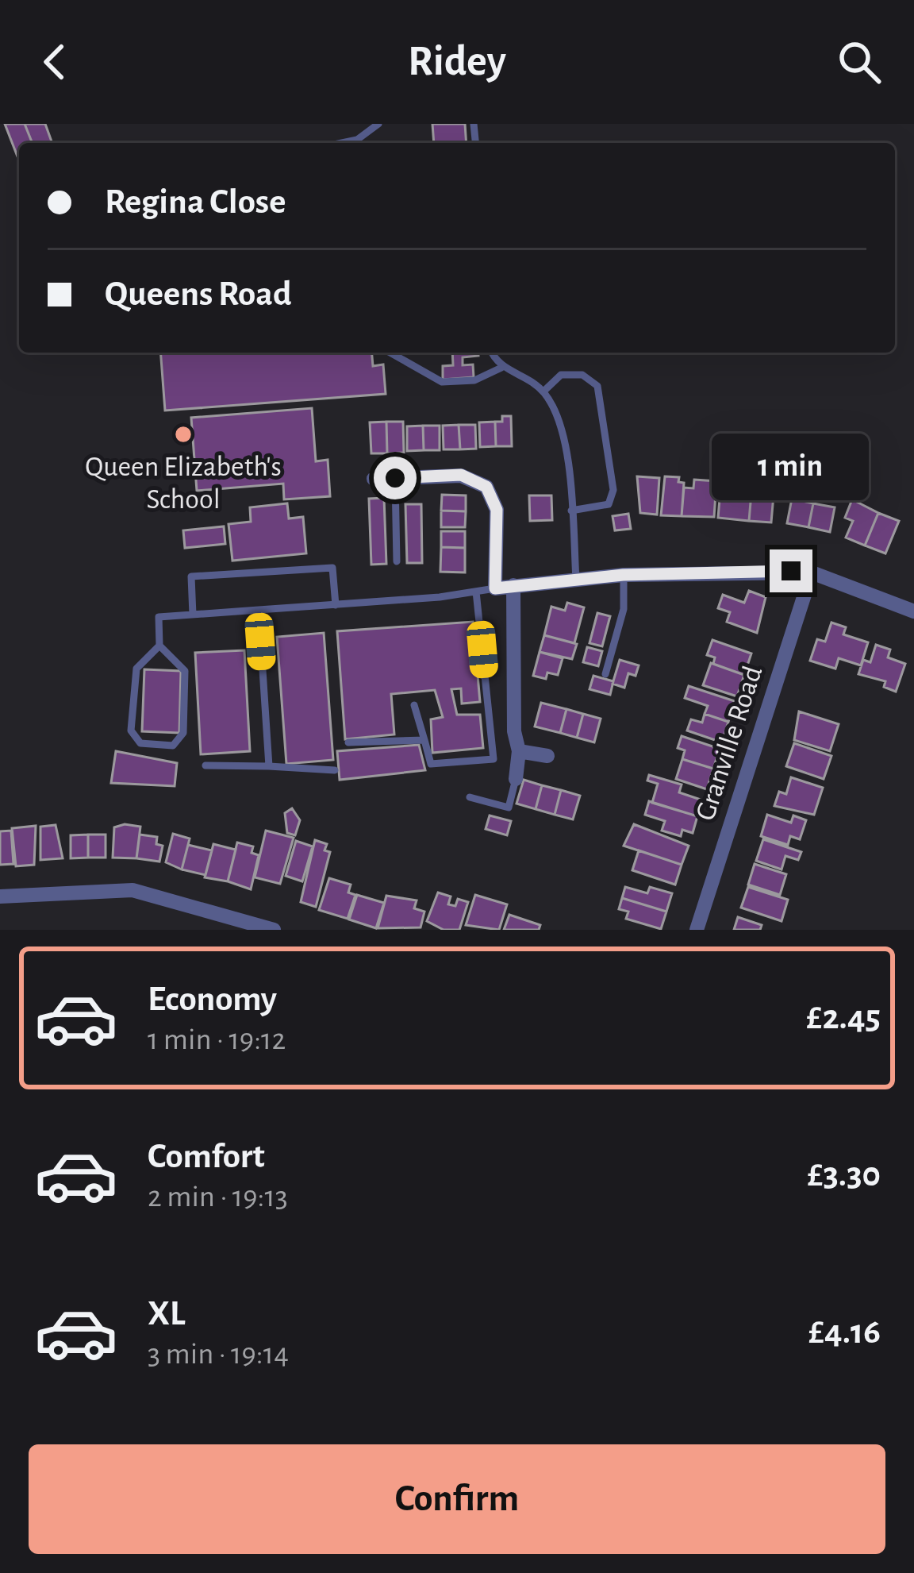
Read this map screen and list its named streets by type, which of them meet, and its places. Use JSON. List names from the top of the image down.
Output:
{
  "streets": {
    "street": ["Granville Road"]
  },
  "places": ["Queen Elizabeth's School"],
  "page": {
    "header": "Ridey",
    "banner": ["Regina Close", "Queens Road"],
    "bubble": "1 min",
    "list": [
      {
        "name": "Economy",
        "note": "1 min · 19:12",
        "value": "£2.45"
      },
      {
        "name": "Comfort",
        "note": "2 min · 19:13",
        "value": "£3.30"
      },
      {
        "name": "XL",
        "note": "3 min · 19:14",
        "value": "£4.16"
      }
    ],
    "buttons": "Confirm"
  }
}
